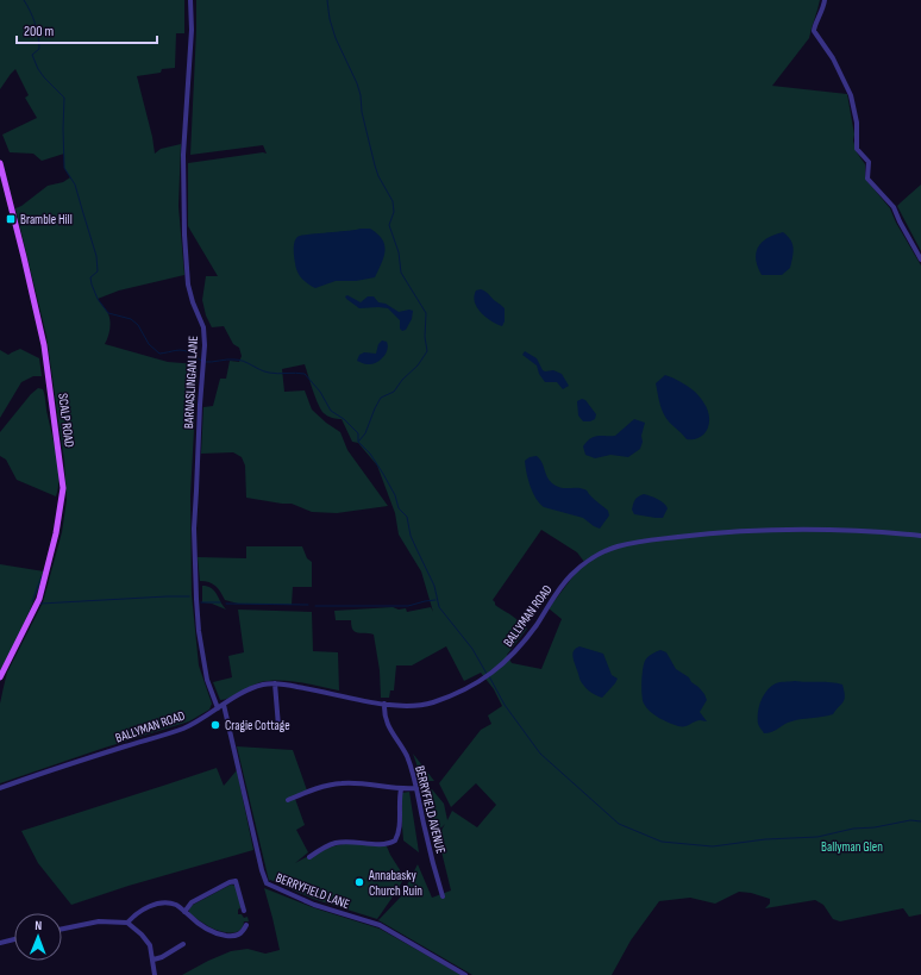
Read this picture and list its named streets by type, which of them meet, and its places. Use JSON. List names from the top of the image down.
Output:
{
  "streets": {
    "main road": ["SCALP ROAD"],
    "street": [
      "BARNASLINGAN LANE",
      "BALLYMAN ROAD",
      "BERRYFIELD AVENUE",
      "BERRYFIELD LANE"
    ]
  },
  "crossings": [
    ["BARNASLINGAN LANE", "BALLYMAN ROAD"],
    ["BALLYMAN ROAD", "BERRYFIELD AVENUE"],
    ["BALLYMAN ROAD", "BERRYFIELD LANE"]
  ],
  "parks": ["Ballyman Glen"],
  "places": {
    "transit": ["Bramble Hill"],
    "other": ["Cragie Cottage", "Annabasky Church Ruin"]
  },
  "scale_bar": "200 m",
  "north": "top"
}
